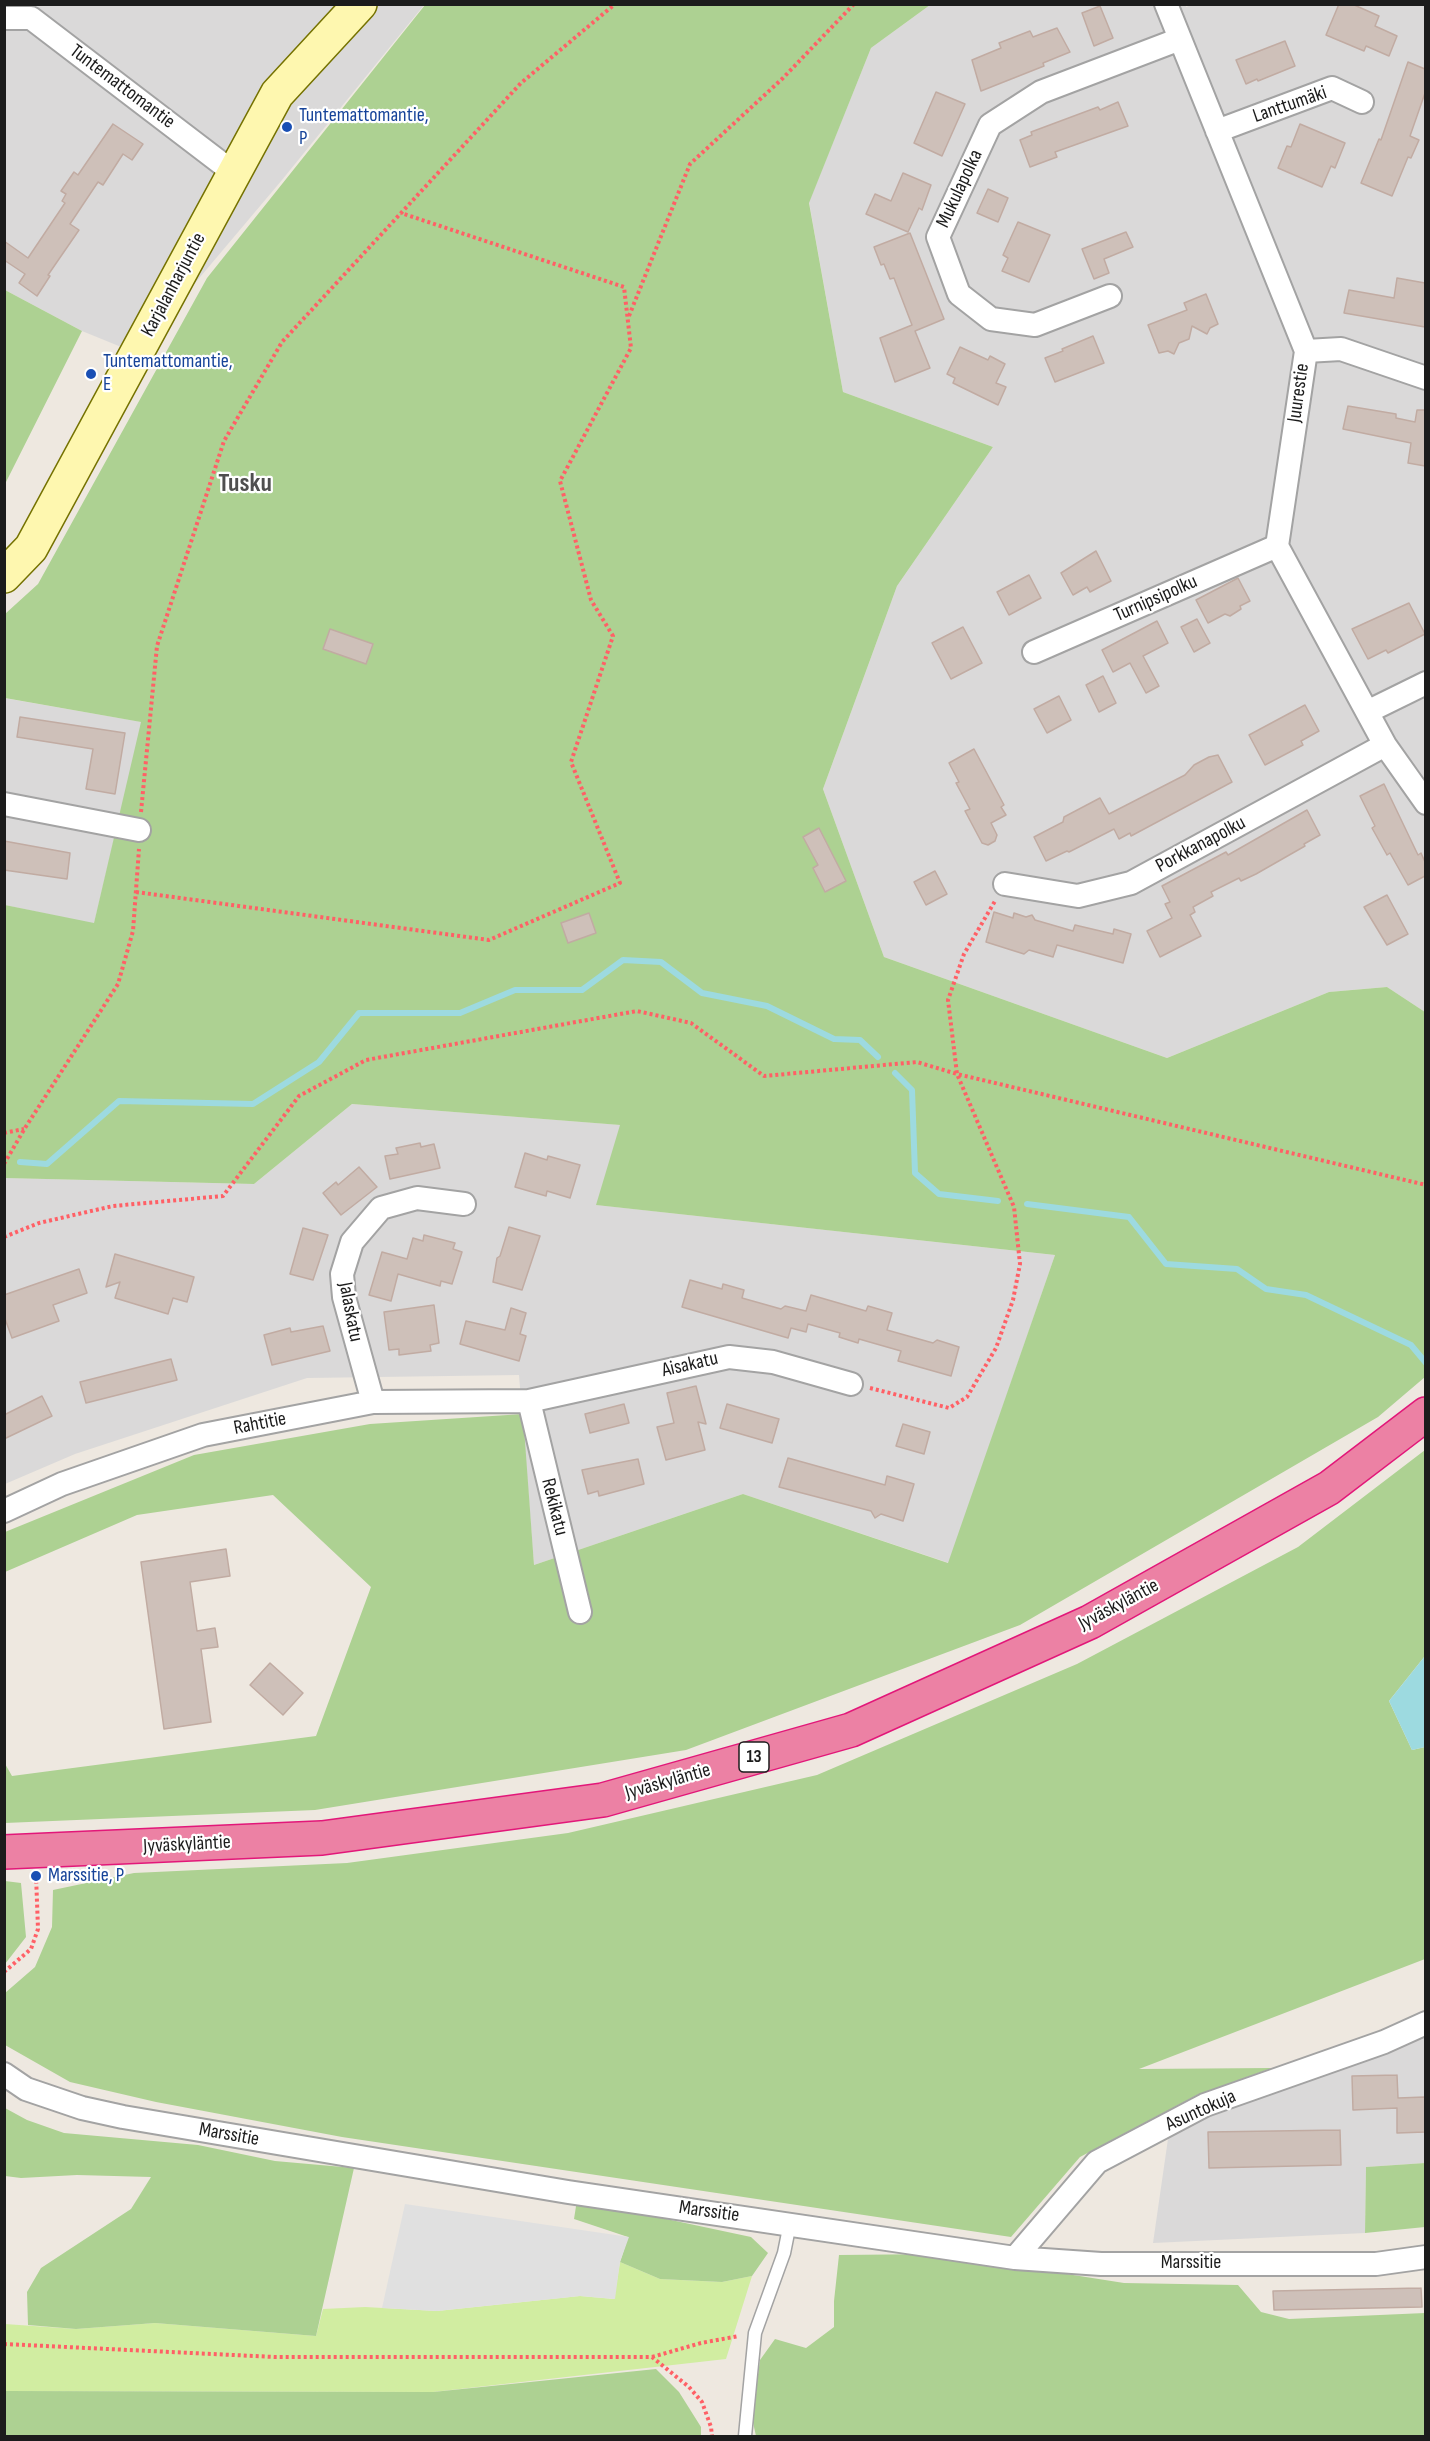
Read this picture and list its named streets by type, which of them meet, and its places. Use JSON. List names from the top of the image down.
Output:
{
  "streets": {
    "highway": ["Jyväskyläntie", "13"],
    "street": [
      "Tuntemattomantie",
      "Lanttumäki",
      "Mukulapolka",
      "Karjalanharjuntie",
      "Juurestie",
      "Turnipsipolku",
      "Porkkanapolku",
      "Jalaskatu",
      "Aisakatu",
      "Rahtitie",
      "Rekikatu",
      "Asuntokuja",
      "Marssitie"
    ]
  },
  "crossings": [
    ["Tuntemattomantie", "Karjalanharjuntie"],
    ["Lanttumäki", "Juurestie"],
    ["Mukulapolka", "Juurestie"],
    ["Juurestie", "Turnipsipolku"],
    ["Jalaskatu", "Rahtitie"],
    ["Aisakatu", "Rahtitie"],
    ["Aisakatu", "Rekikatu"],
    ["Rahtitie", "Rekikatu"],
    ["Asuntokuja", "Marssitie"]
  ],
  "districts": ["Tusku"],
  "places": ["Tuntemattomantie, P", "Tuntemattomantie, E", "Marssitie, P"]
}
